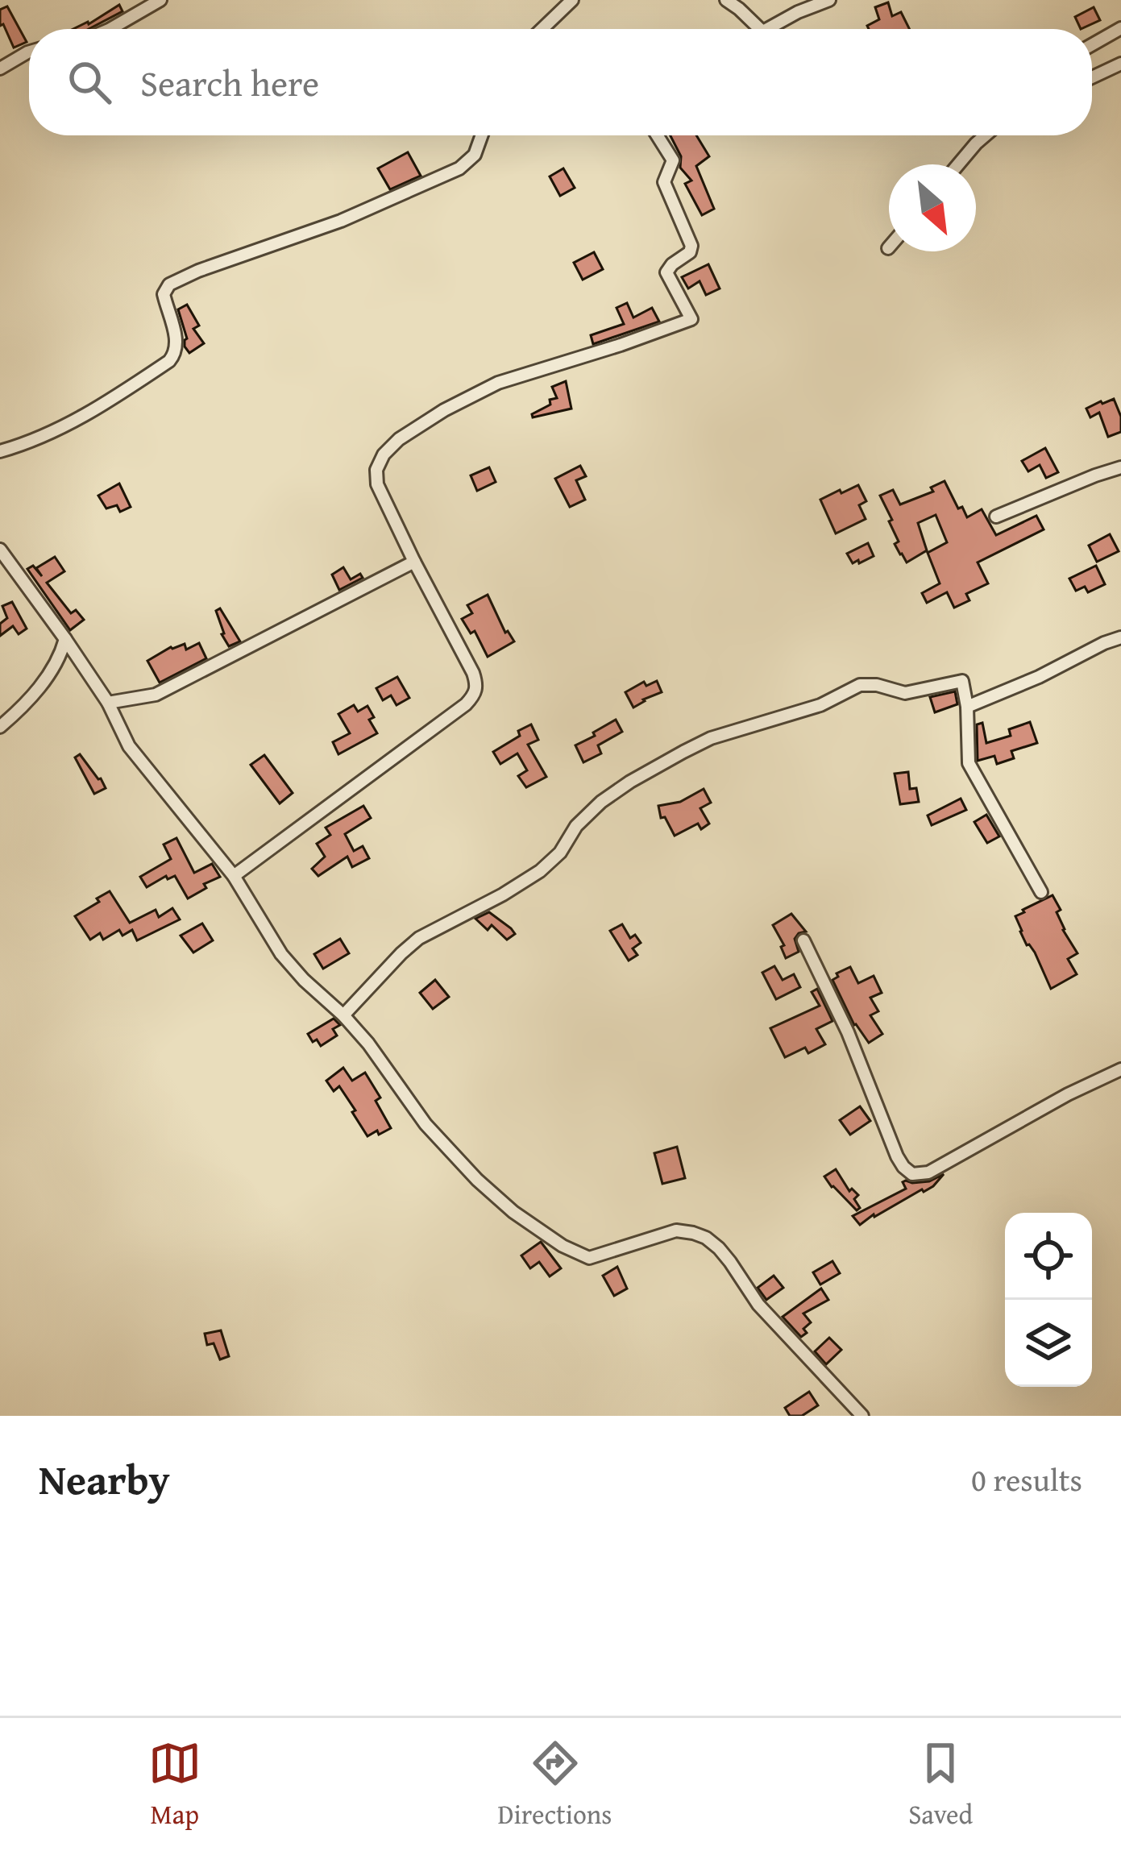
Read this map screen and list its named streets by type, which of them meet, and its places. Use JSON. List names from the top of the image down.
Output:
{
  "north": "bottom right",
  "page": {
    "search": "Search here",
    "heading": ["Nearby", "0 results"],
    "nav": ["Map", "Directions", "Saved"]
  }
}
